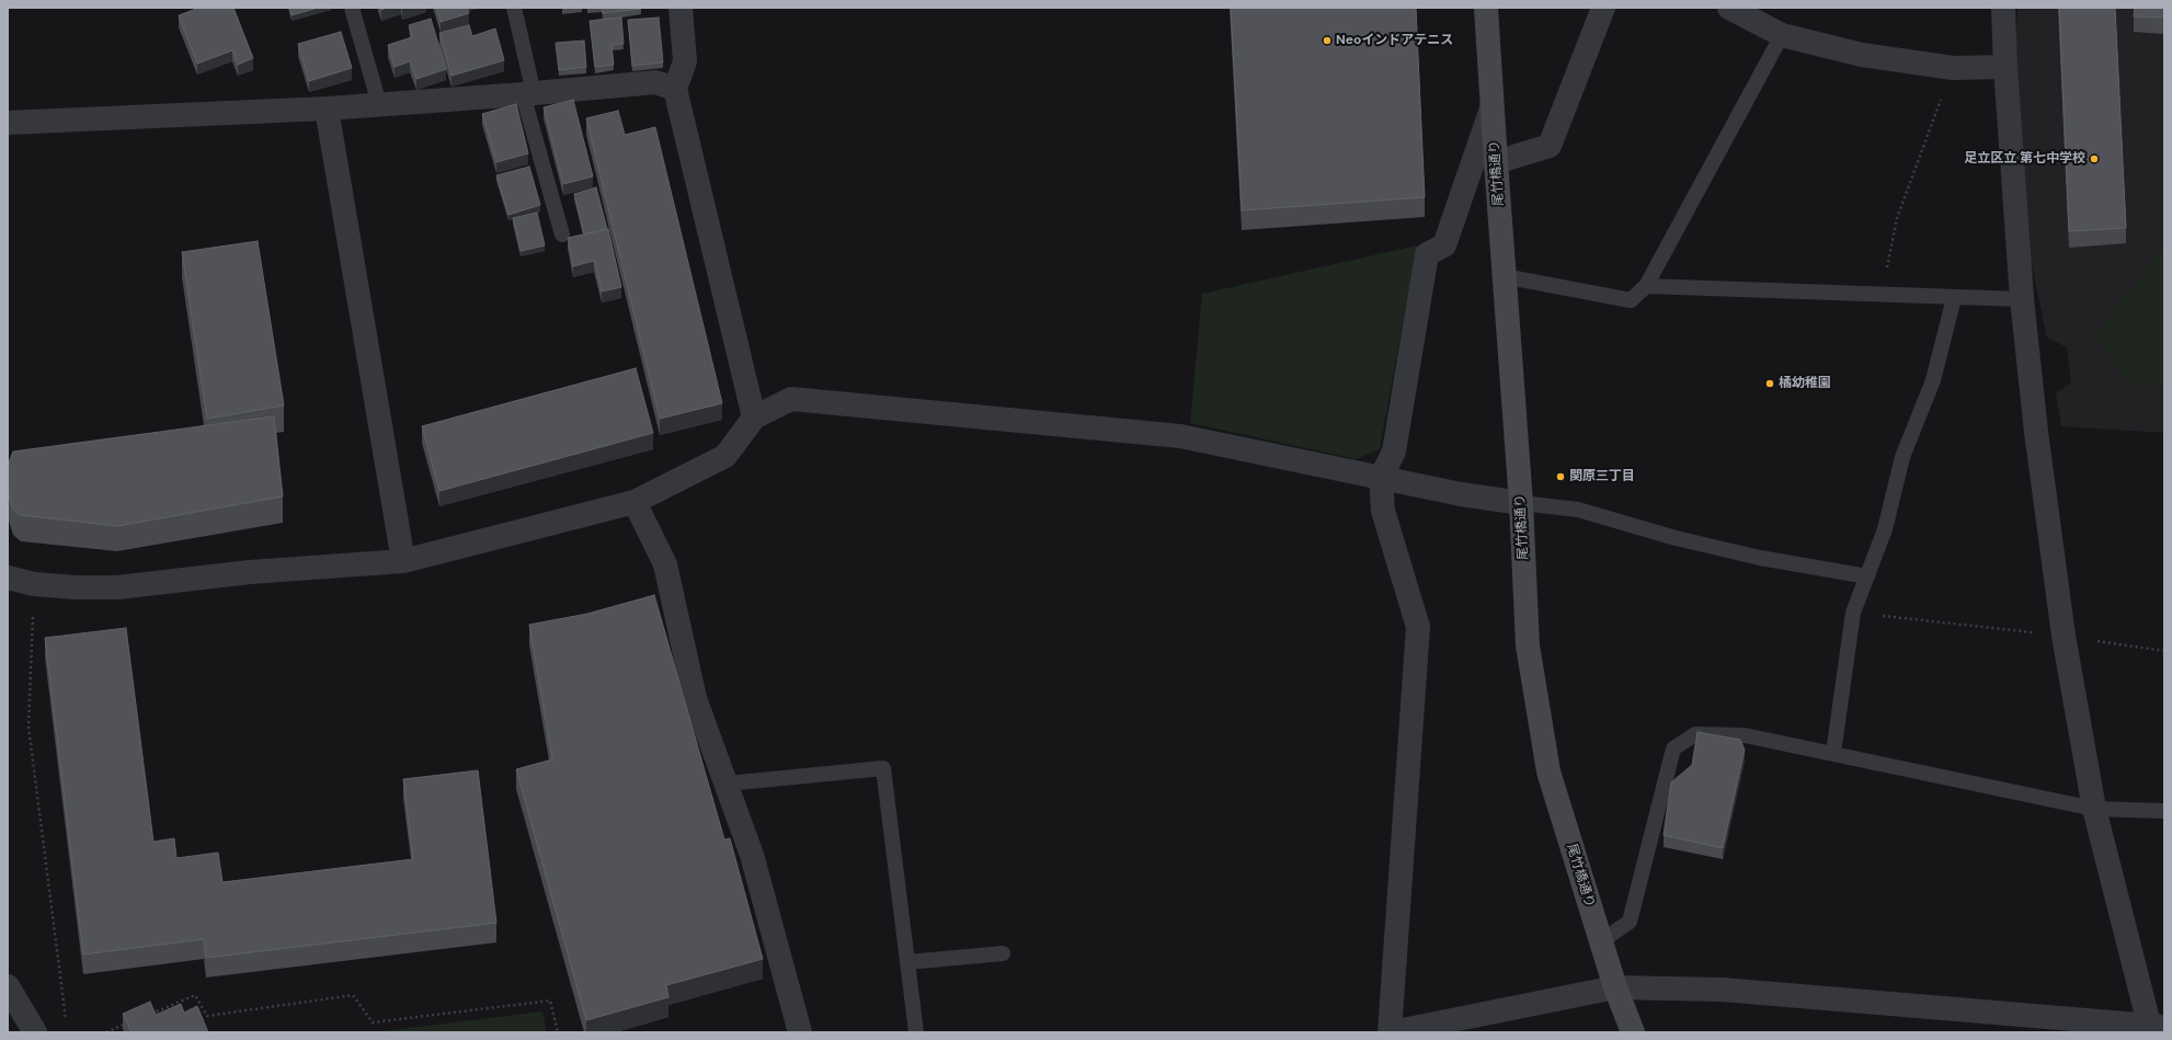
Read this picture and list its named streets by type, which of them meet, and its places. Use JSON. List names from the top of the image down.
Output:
{
  "streets": {
    "main road": ["尾竹橋通り"]
  },
  "places": [
    "Neoインドアテニス",
    "足立区立 第七中学校",
    "橘幼稚園",
    "関原三丁目"
  ]
}
